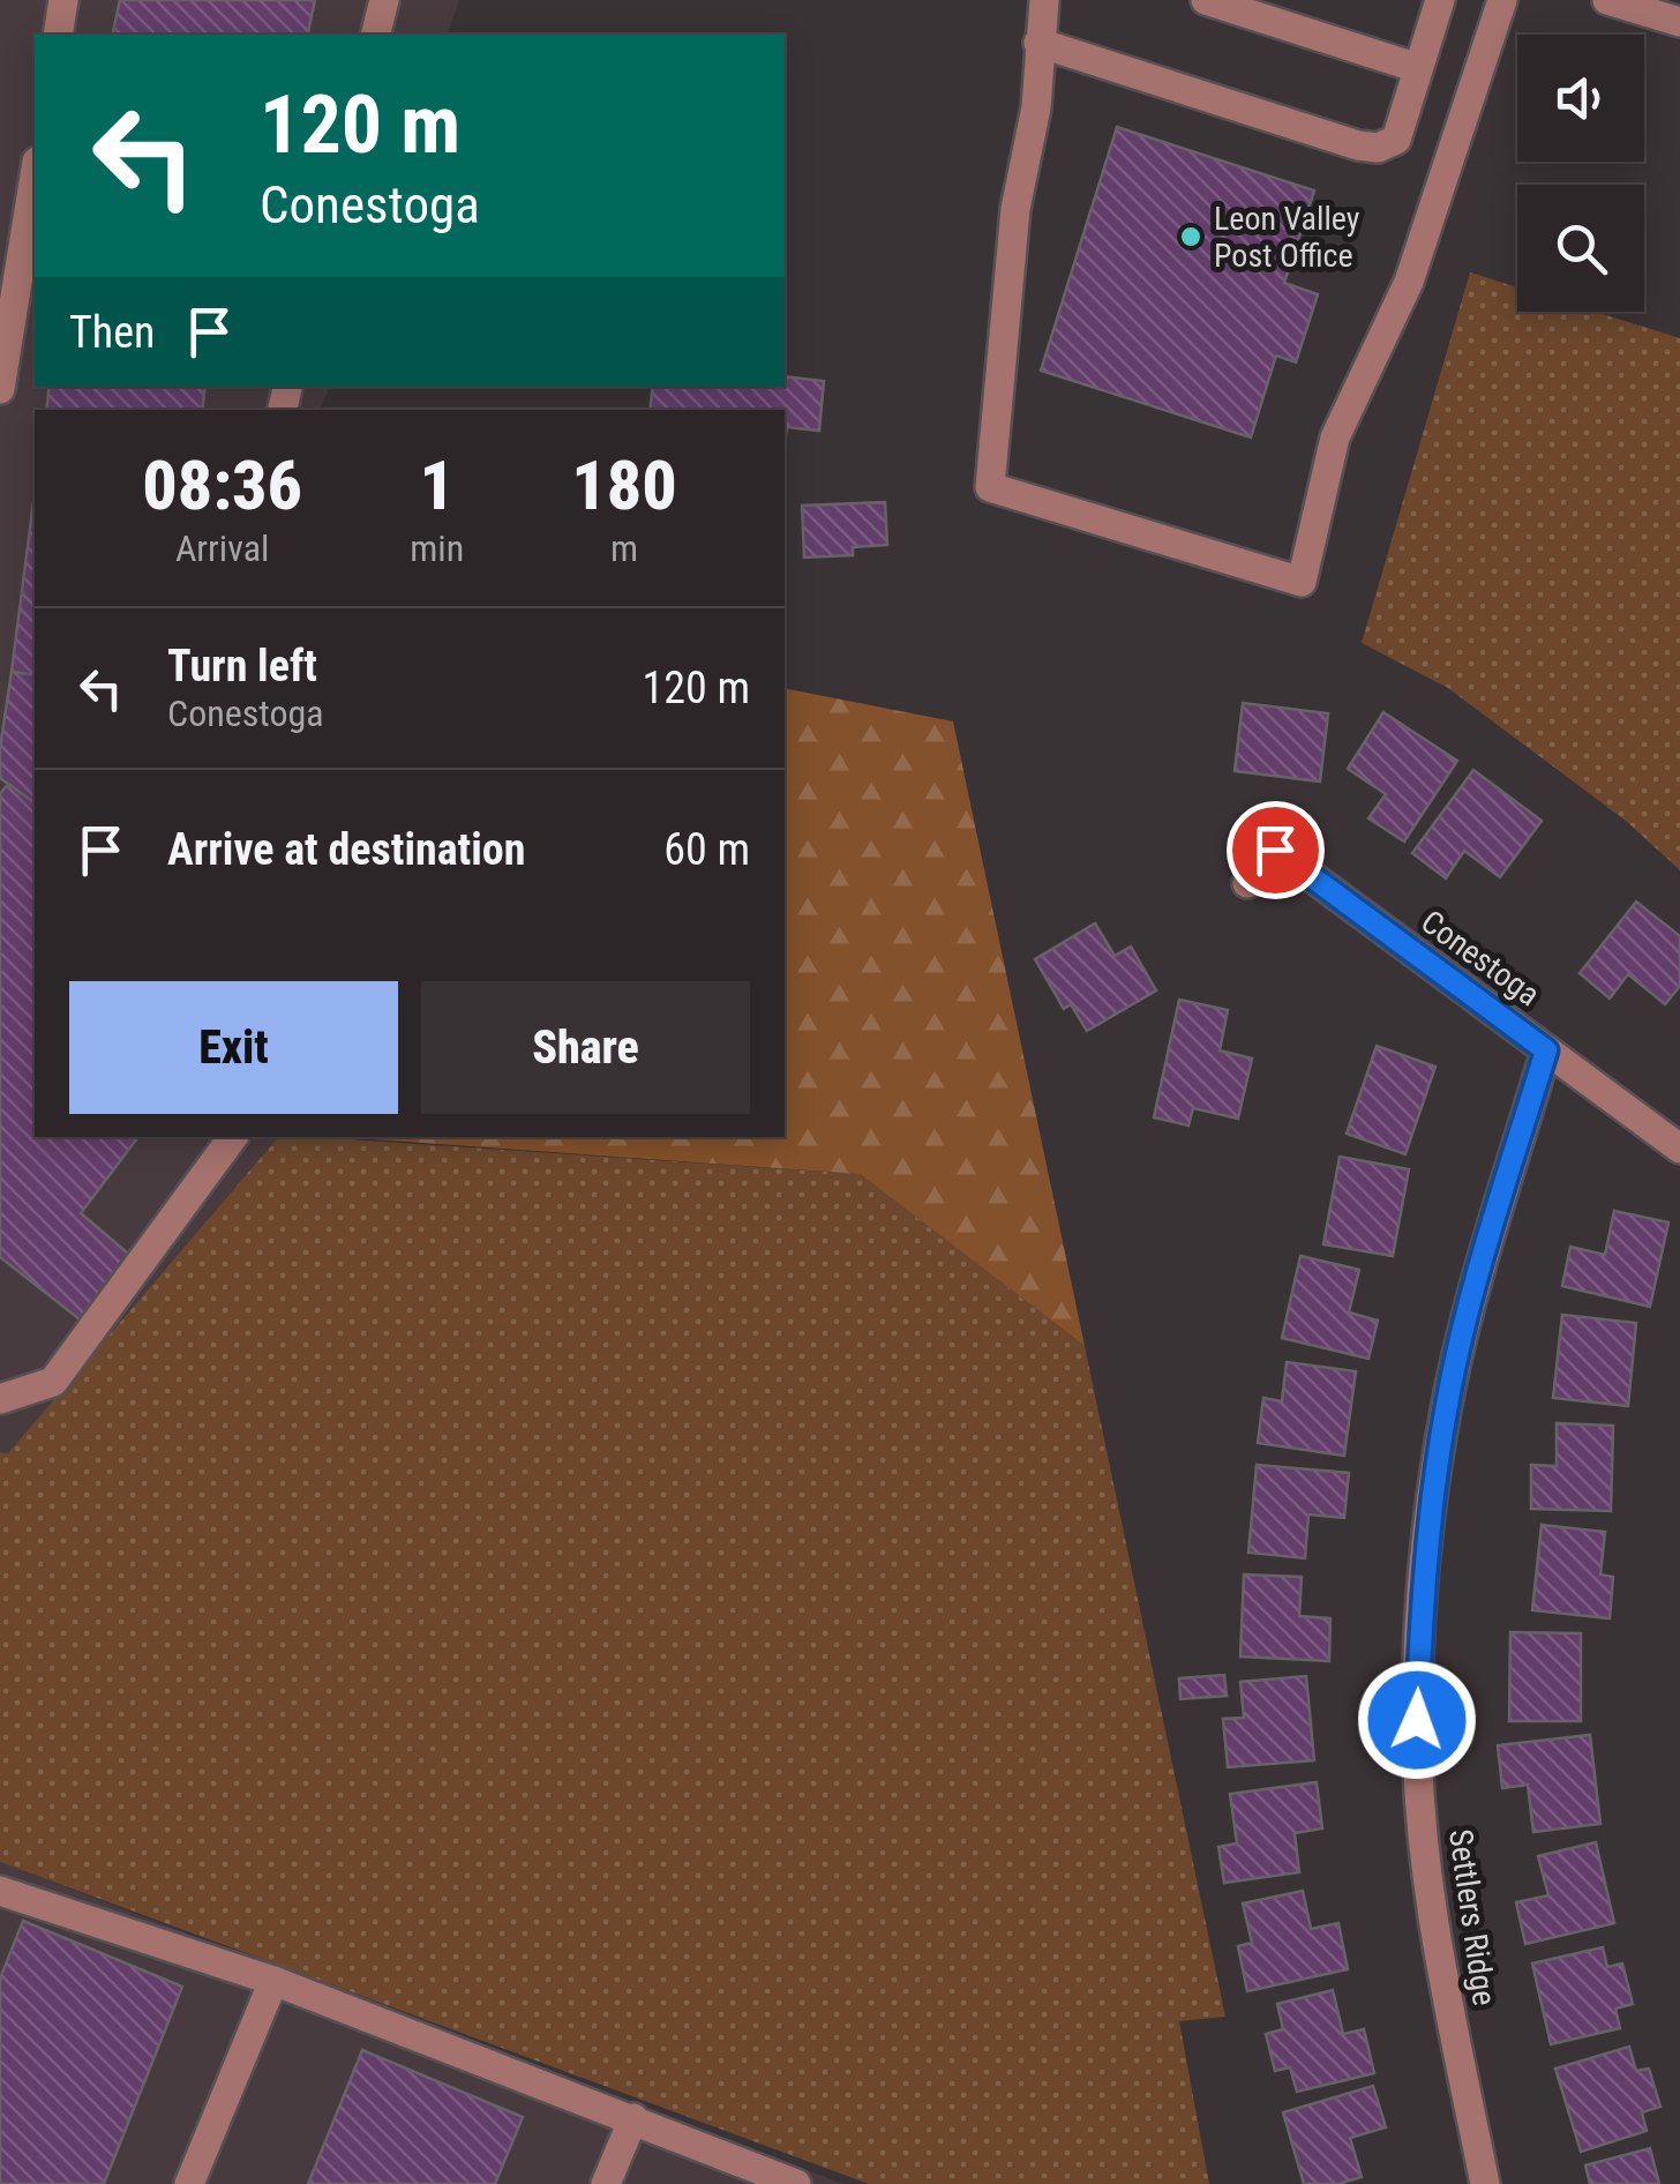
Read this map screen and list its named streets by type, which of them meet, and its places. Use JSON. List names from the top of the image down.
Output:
{
  "streets": {
    "street": ["Conestoga", "Settlers Ridge"]
  },
  "crossings": [
    ["Conestoga", "Settlers Ridge"]
  ],
  "places": ["Leon Valley Post Office"],
  "page": {
    "turn": ["120 m", "Conestoga"],
    "then": "Then",
    "eta": [
      "08:36",
      "Arrival",
      "1",
      "min",
      "180",
      "m"
    ],
    "list": [
      {
        "name": "Turn left",
        "note": "Conestoga",
        "value": "120 m"
      },
      {
        "name": "Arrive at destination",
        "value": "60 m"
      }
    ],
    "buttons": ["Exit", "Share"]
  }
}
